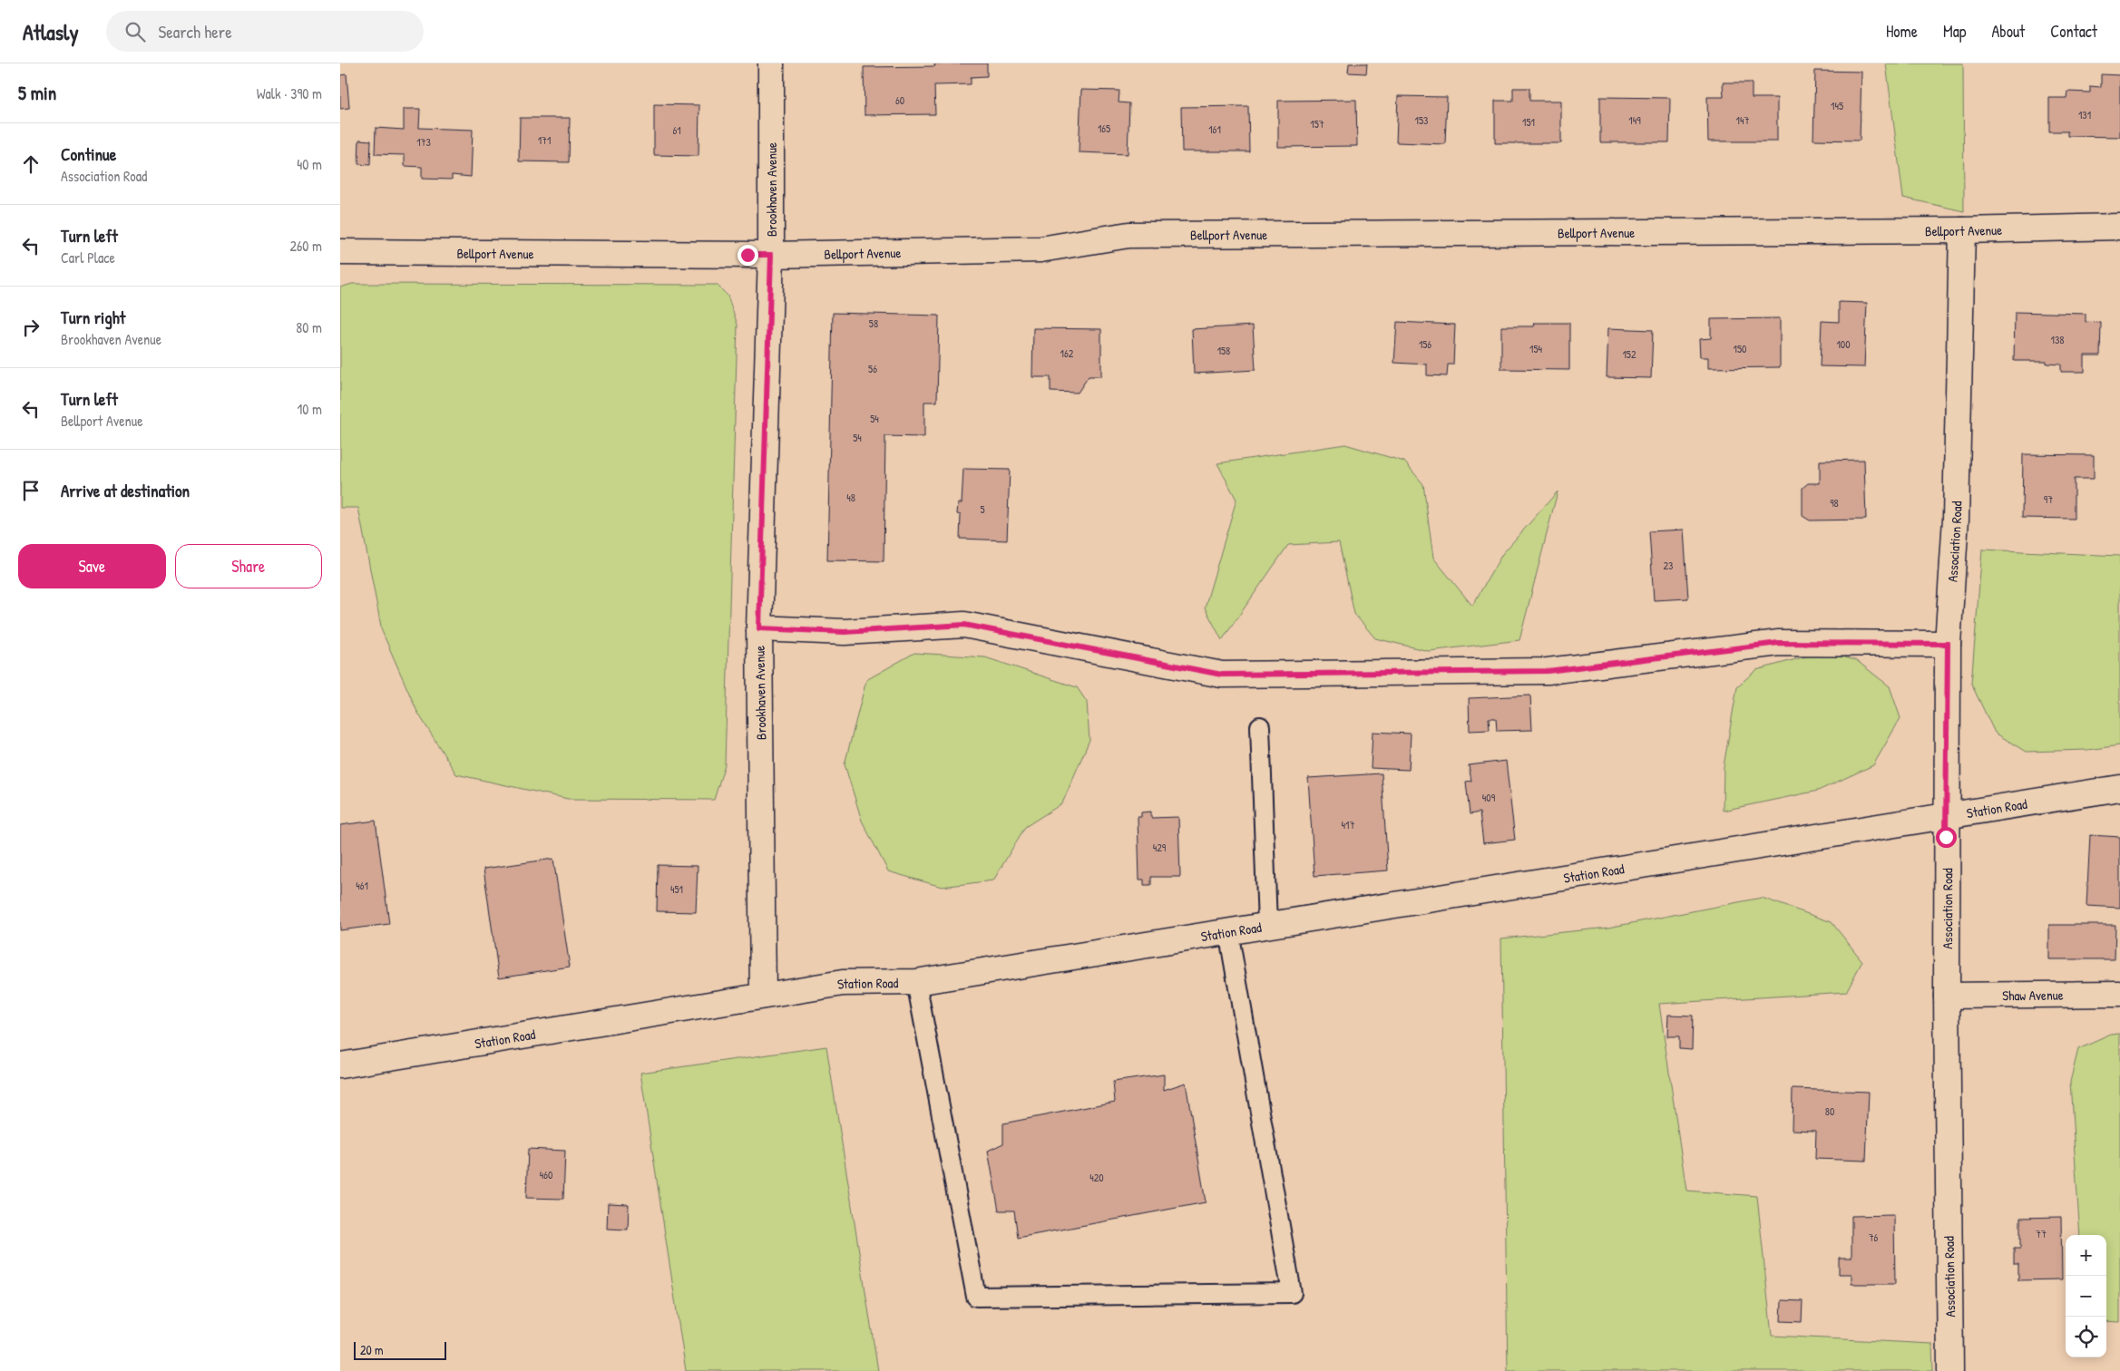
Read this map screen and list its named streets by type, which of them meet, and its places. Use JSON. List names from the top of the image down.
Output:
{
  "streets": {
    "street": [
      "Brookhaven Avenue",
      "Bellport Avenue",
      "Association Road",
      "Station Road",
      "Shaw Avenue"
    ]
  },
  "crossings": [
    ["Brookhaven Avenue", "Bellport Avenue"],
    ["Brookhaven Avenue", "Station Road"],
    ["Bellport Avenue", "Association Road"],
    ["Association Road", "Station Road"],
    ["Association Road", "Shaw Avenue"]
  ],
  "house_numbers": [
    "60",
    "145",
    "131",
    "153",
    "149",
    "147",
    "151",
    "157",
    "165",
    "161",
    "61",
    "171",
    "173",
    "58",
    "138",
    "156",
    "100",
    "154",
    "150",
    "158",
    "162",
    "152",
    "56",
    "54",
    "54",
    "48",
    "97",
    "98",
    "5",
    "23",
    "409",
    "417",
    "429",
    "461",
    "451",
    "80",
    "460",
    "420",
    "77",
    "76"
  ],
  "scale_bar": "20 m",
  "page": {
    "header": "Atlasly",
    "search": "Search here",
    "nav": [
      "Home",
      "Map",
      "About",
      "Contact"
    ],
    "heading": ["5 min", "Walk · 390 m"],
    "list": [
      ["Continue", "Association Road", "40 m"],
      ["Turn left", "Carl Place", "260 m"],
      ["Turn right", "Brookhaven Avenue", "80 m"],
      ["Turn left", "Bellport Avenue", "10 m"],
      "Arrive at destination"
    ],
    "buttons": ["Save", "Share"],
    "map_buttons": ["+", "−"],
    "scale": "20 m"
  }
}
